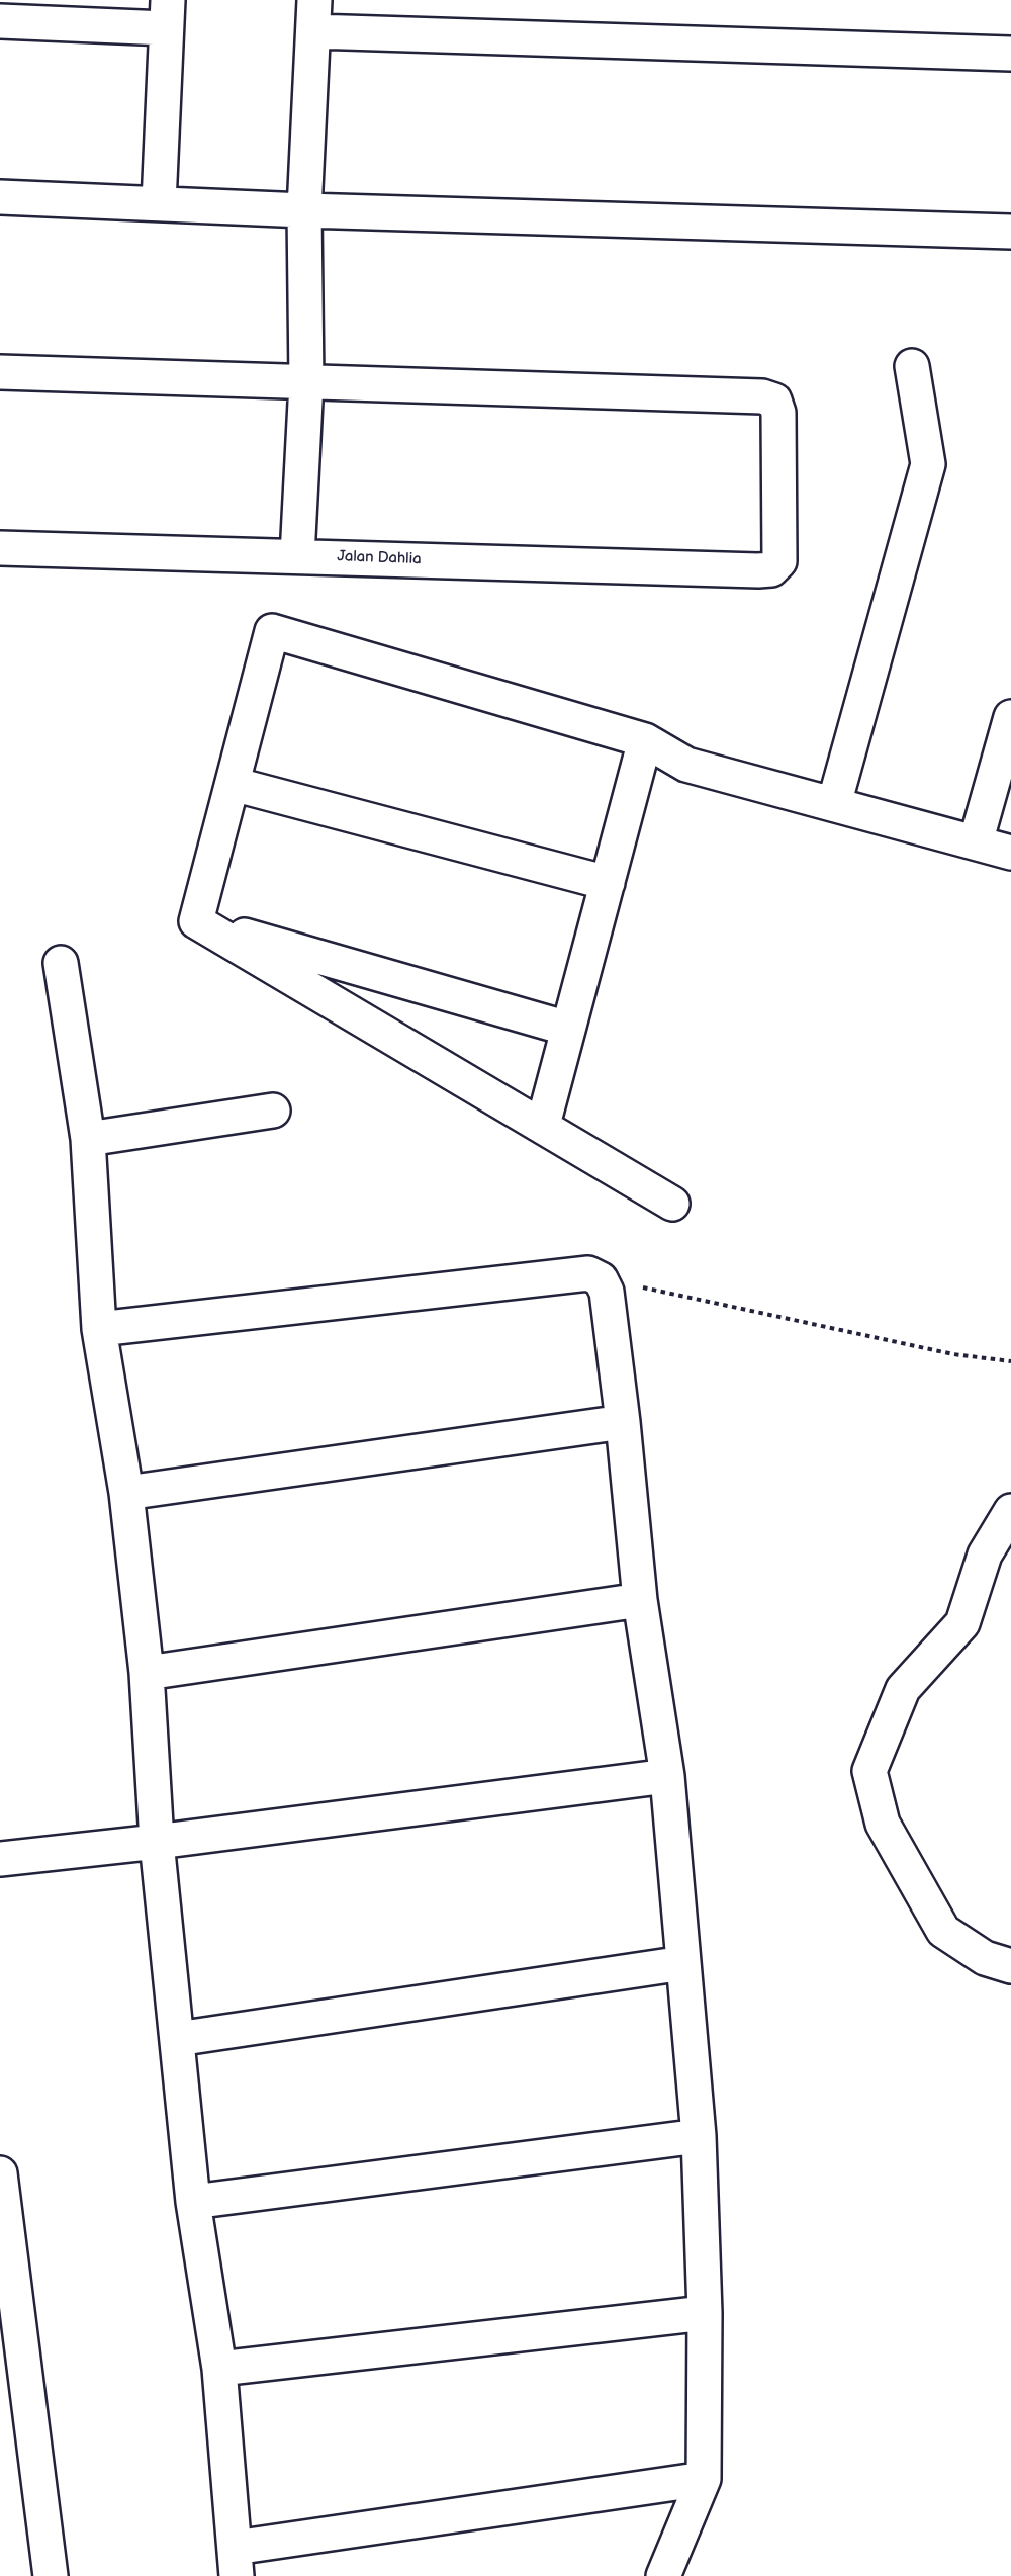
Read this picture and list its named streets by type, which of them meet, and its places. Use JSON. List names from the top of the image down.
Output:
{
  "streets": {
    "street": ["Jalan Dahlia"]
  }
}
